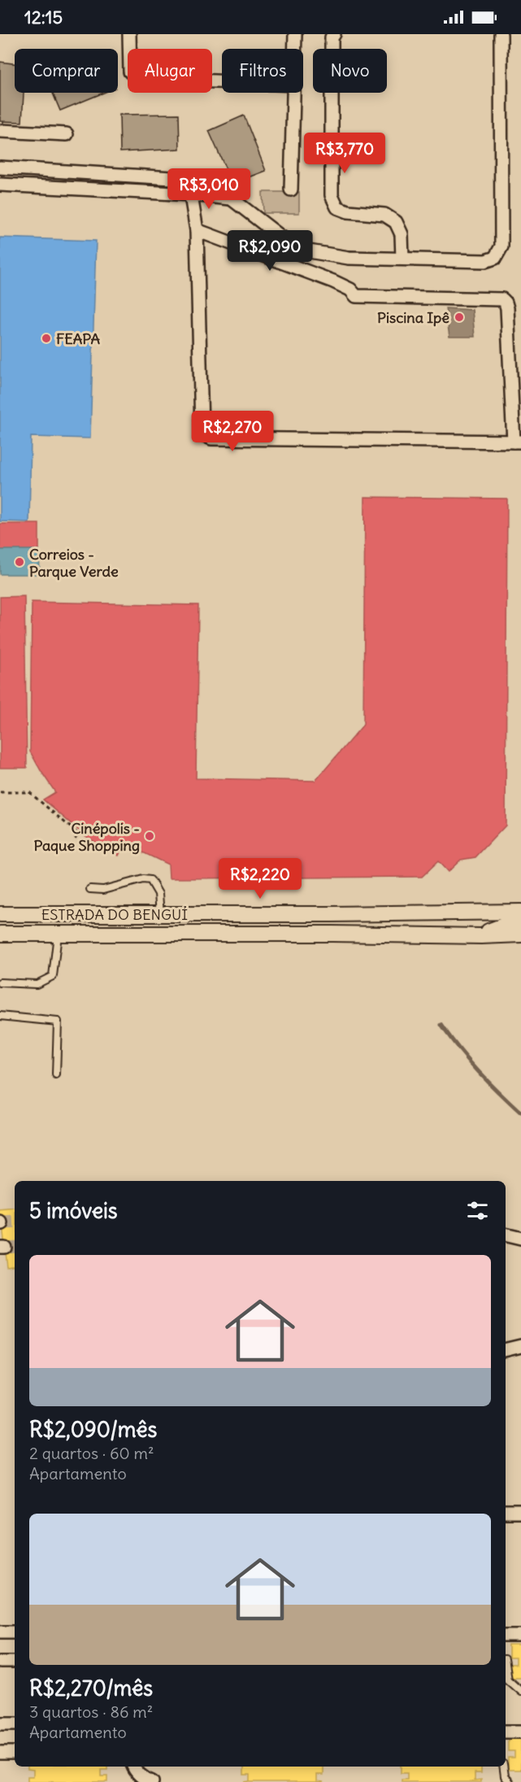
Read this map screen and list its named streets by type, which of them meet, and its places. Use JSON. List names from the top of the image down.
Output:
{
  "streets": {
    "street": ["ESTRADA DO BENGUÍ"]
  },
  "places": [
    "Piscina Ipê",
    "FEAPA",
    "Correios - Parque Verde",
    "Cinépolis - Paque Shopping"
  ],
  "page": {
    "status": "12:15",
    "chip": [
      "Comprar",
      "Alugar",
      "Filtros",
      "Novo"
    ],
    "price": [
      "R$3,770",
      "R$3,010",
      "R$2,090",
      "R$2,270",
      "R$2,220"
    ],
    "heading": "5 imóveis",
    "list": [
      {
        "name": "R$2,090/mês",
        "note": "2 quartos · 60 m² · Apartamento"
      },
      {
        "name": "R$2,270/mês",
        "note": "3 quartos · 86 m² · Apartamento"
      }
    ]
  }
}
